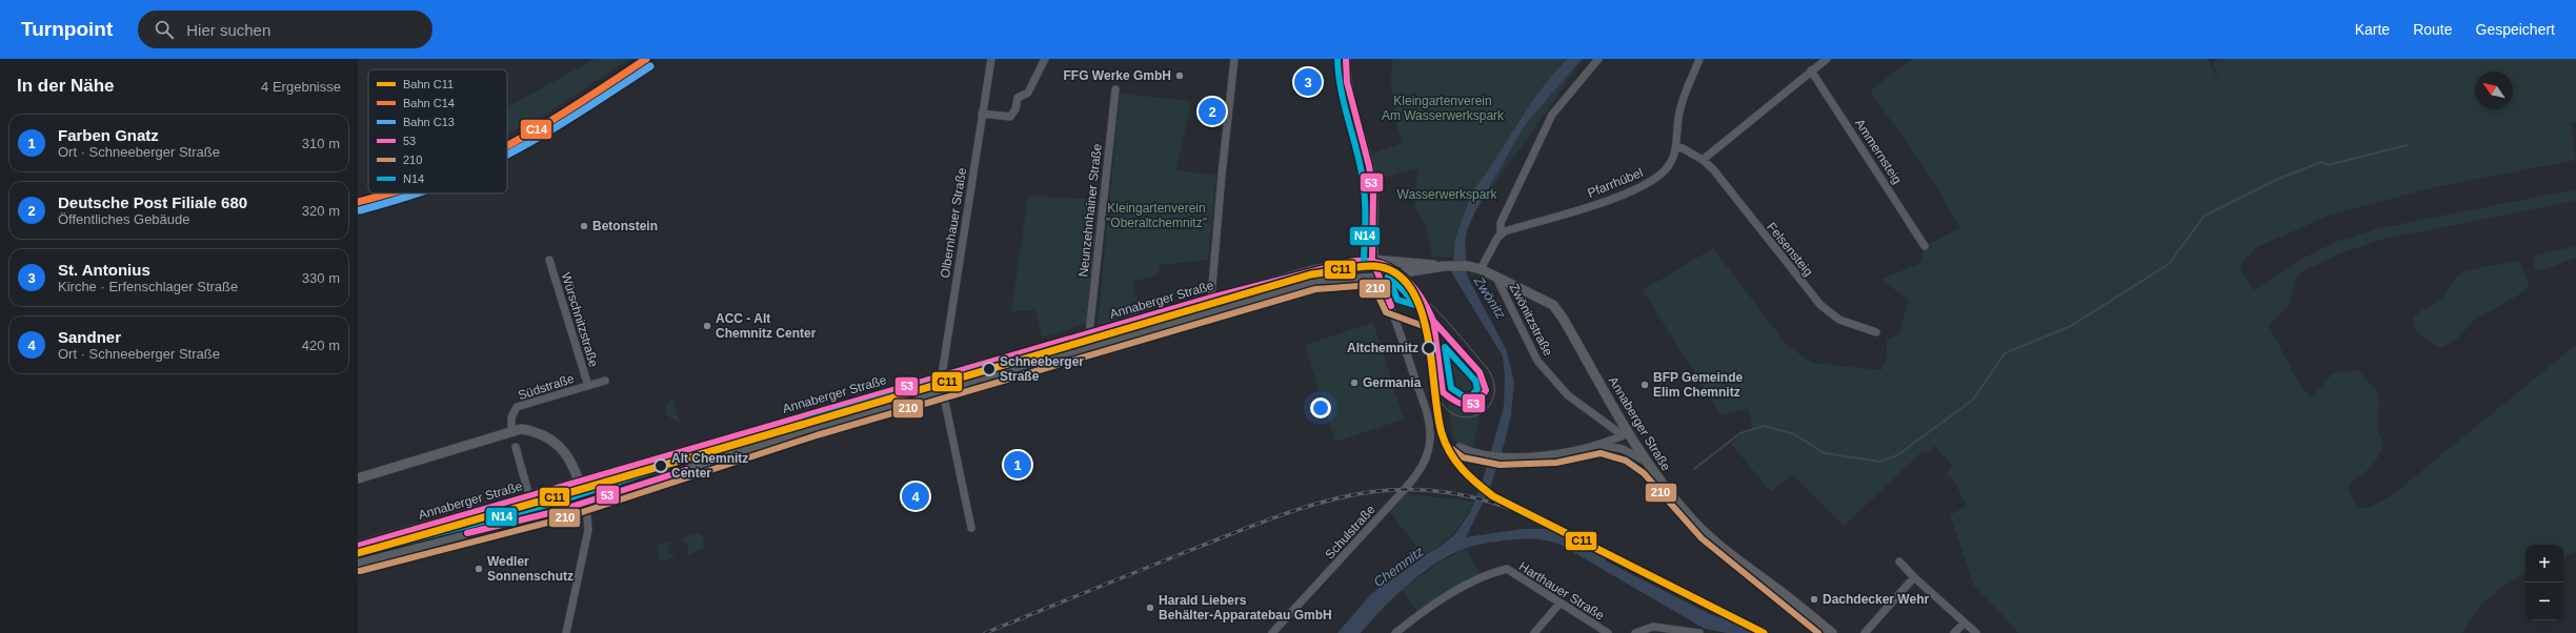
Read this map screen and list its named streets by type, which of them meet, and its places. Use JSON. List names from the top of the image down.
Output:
{
  "streets": {
    "main road": ["Annaberger Straße"],
    "street": [
      "Ammernsteig",
      "Pfarrhübel",
      "Neunzehnhainer Straße",
      "Olbernhauer Straße",
      "Felsensteig",
      "Würschnitzstraße",
      "Zwönitzstraße",
      "Südstraße",
      "Schulstraße",
      "Harthauer Straße"
    ]
  },
  "crossings": [
    ["Neunzehnhainer Straße", "Annaberger Straße"],
    ["Olbernhauer Straße", "Annaberger Straße"],
    ["Annaberger Straße", "Zwönitzstraße"],
    ["Annaberger Straße", "Schulstraße"],
    ["Würschnitzstraße", "Südstraße"]
  ],
  "water": ["Zwönitz", "Chemnitz"],
  "parks": ["Kleingartenverein Am Wasserwerkspark", "Wasserwerkspark", "Kleingartenverein \"Oberaltchemnitz\""],
  "places": [
    "FFG Werke GmbH",
    "Betonstein",
    "ACC - Alt Chemnitz Center",
    "Altchemnitz",
    "Schneeberger Straße",
    "Germania",
    "BFP Gemeinde Elim Chemnitz",
    "Alt Chemnitz Center",
    "Wedler Sonnenschutz",
    "Dachdecker Wehr",
    "Harald Liebers Behälter-Apparatebau GmbH"
  ],
  "lines": [
    "rail line C14",
    "transit line 53",
    "transit line N14",
    "rail line C13",
    "rail line C11",
    "transit line 210"
  ],
  "legend": [
    "Bahn C11",
    "Bahn C14",
    "Bahn C13",
    "53",
    "210",
    "N14"
  ],
  "north": "top left",
  "page": {
    "header": "Turnpoint",
    "search": "Hier suchen",
    "nav": ["Karte", "Route", "Gespeichert"],
    "heading": ["In der Nähe", "4 Ergebnisse"],
    "pins": [
      "3",
      "2",
      "1",
      "4"
    ],
    "list": [
      {
        "mark": "1",
        "name": "Farben Gnatz",
        "note": "Ort · Schneeberger Straße",
        "value": "310 m"
      },
      {
        "mark": "2",
        "name": "Deutsche Post Filiale 680",
        "note": "Öffentliches Gebäude",
        "value": "320 m"
      },
      {
        "mark": "3",
        "name": "St. Antonius",
        "note": "Kirche · Erfenschlager Straße",
        "value": "330 m"
      },
      {
        "mark": "4",
        "name": "Sandner",
        "note": "Ort · Schneeberger Straße",
        "value": "420 m"
      }
    ],
    "map_buttons": ["+", "−"]
  }
}
